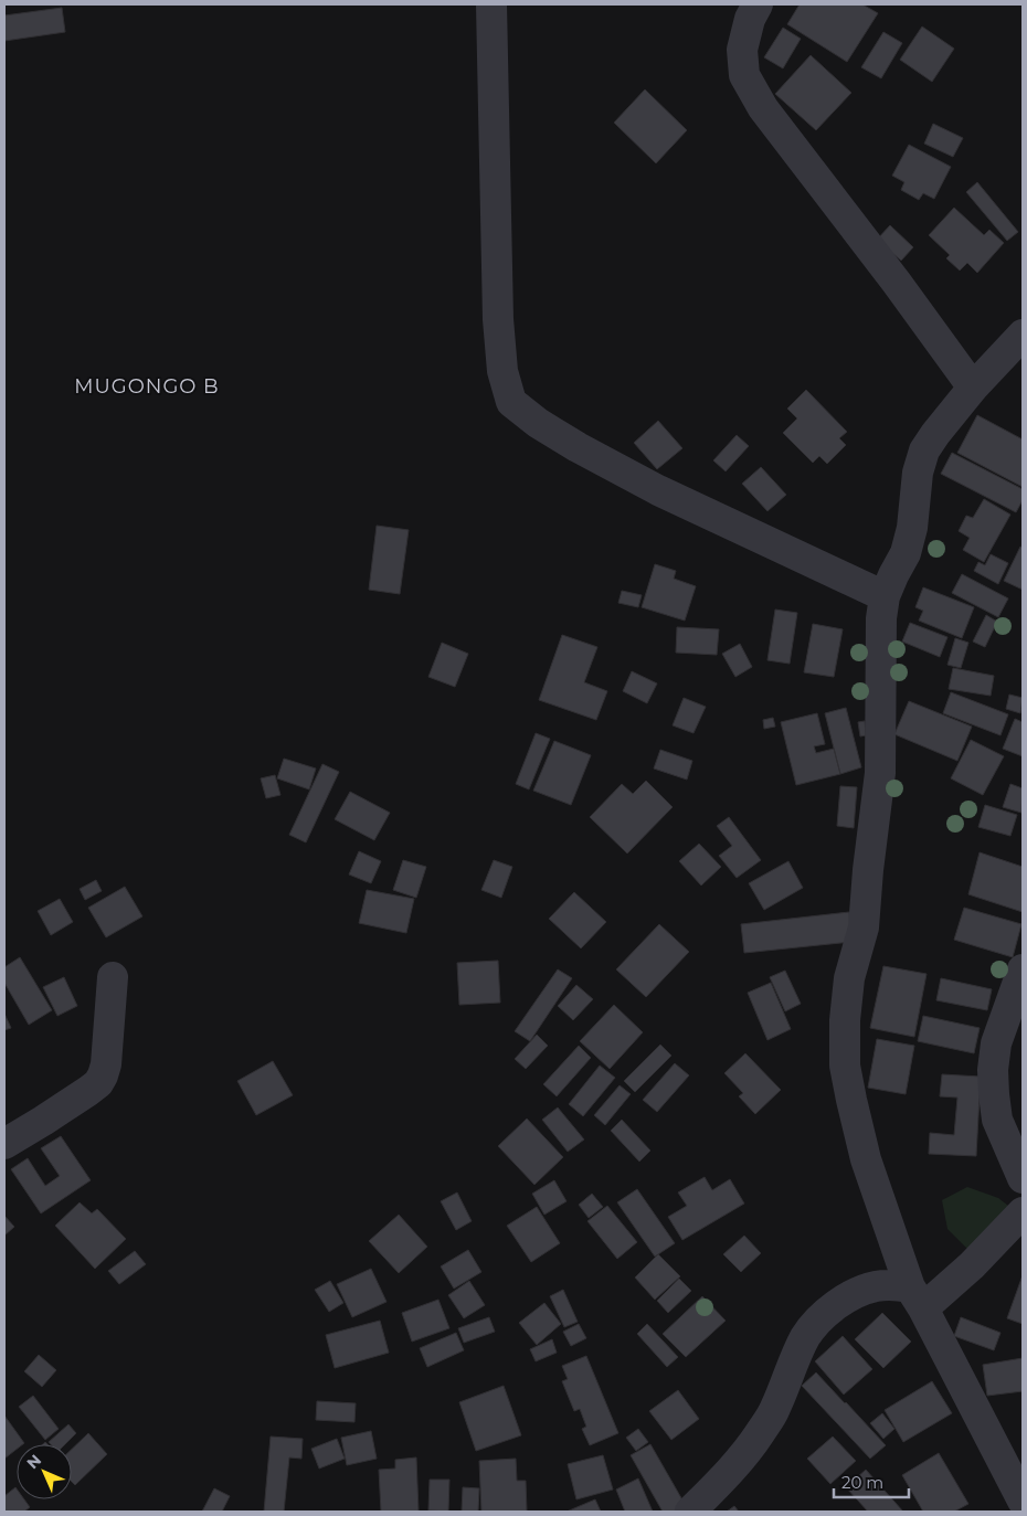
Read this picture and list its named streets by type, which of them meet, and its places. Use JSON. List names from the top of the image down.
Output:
{
  "districts": ["MUGONGO B"],
  "scale_bar": "20 m",
  "north": "top left"
}
